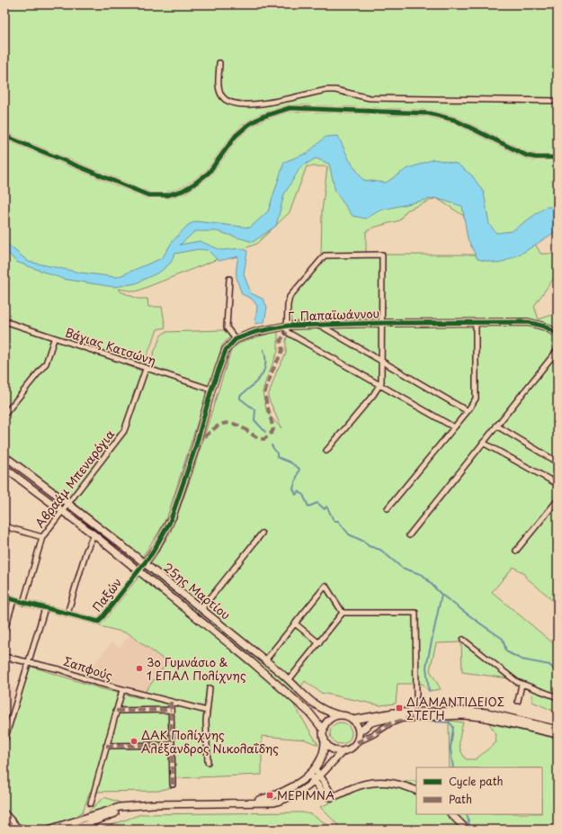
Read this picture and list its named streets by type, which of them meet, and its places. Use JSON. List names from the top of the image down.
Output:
{
  "streets": {
    "street": [
      "Γ. Παπαϊωάννου",
      "Βάγιας Κατσώνη",
      "Αβραάμ Μπεναρόγια",
      "25ης Μαρτίου",
      "Παξών",
      "Σαπφούς"
    ]
  },
  "crossings": [
    ["Βάγιας Κατσώνη", "Αβραάμ Μπεναρόγια"],
    ["Αβραάμ Μπεναρόγια", "25ης Μαρτίου"],
    ["25ης Μαρτίου", "Παξών"]
  ],
  "places": {
    "other": ["3ο Γυμνάσιο & 1 ΕΠΑΛ Πολίχνης", "ΔΑΚ Πολίχνης Αλέξανδρος Νικολαΐδης"],
    "transit": ["ΔΙΑΜΑΝΤΙΔΕΙΟΣ ΣΤΕΓΗ", "ΜΕΡΙΜΝΑ"]
  },
  "legend": ["Cycle path", "Path"]
}
